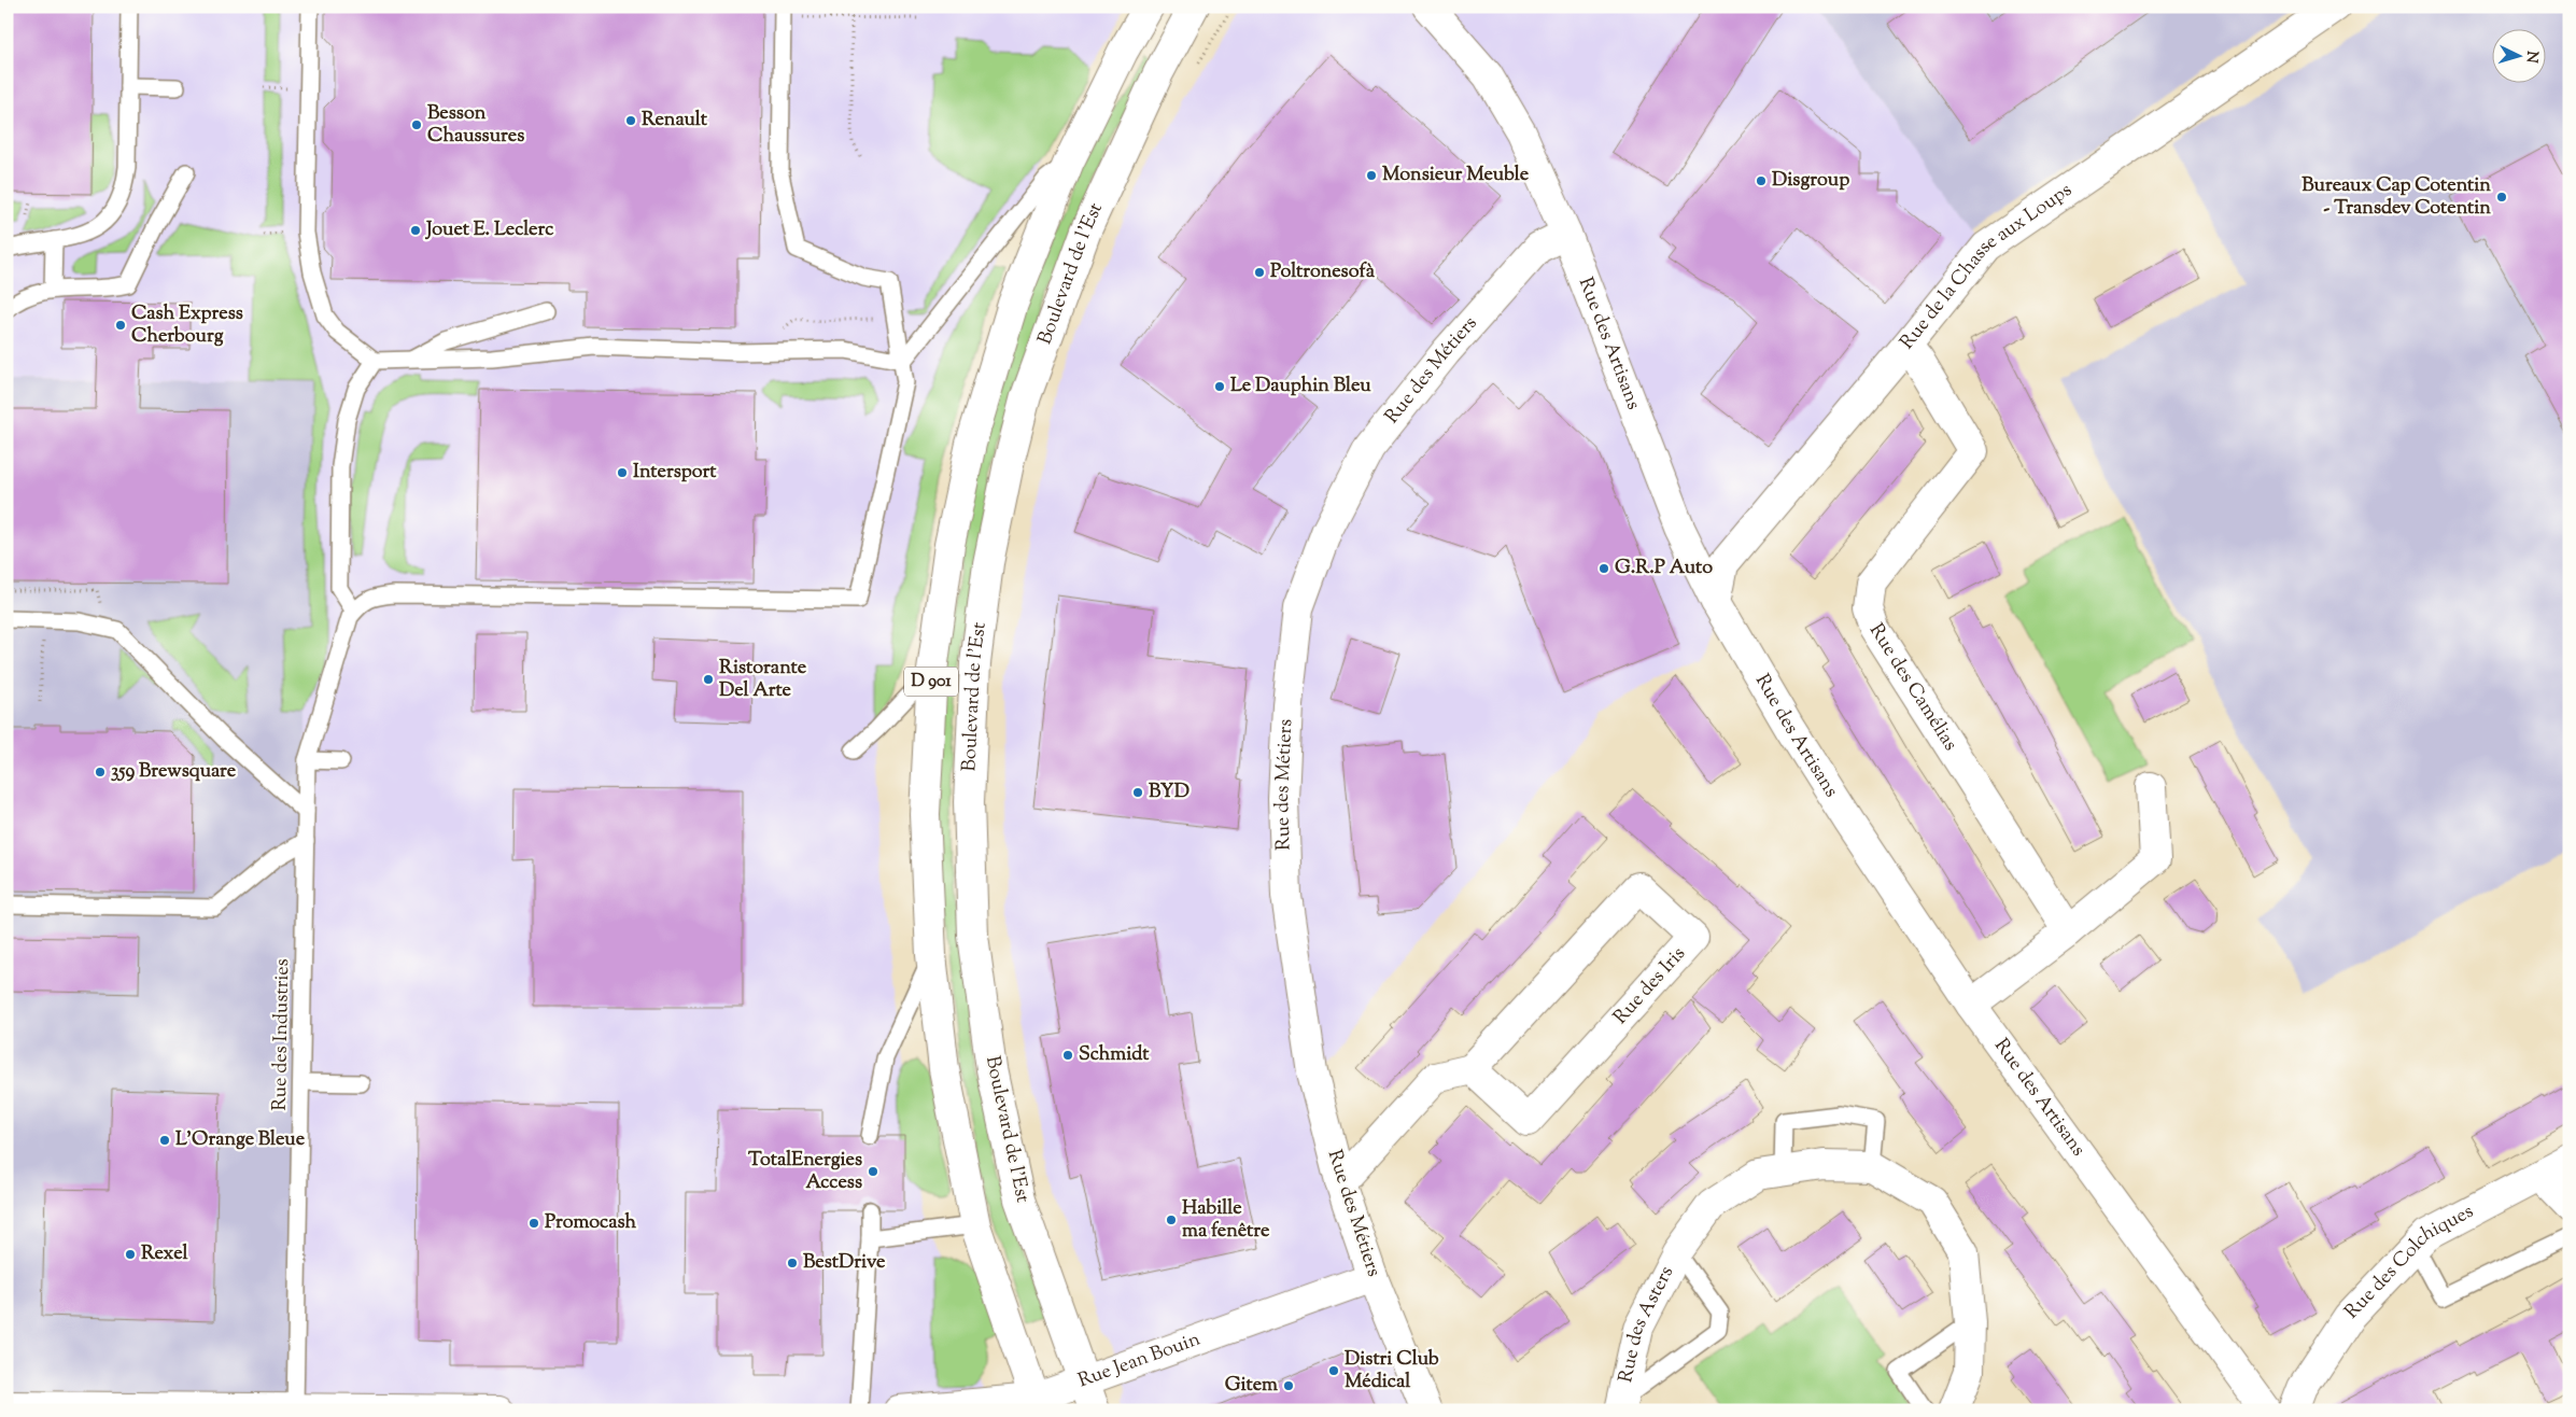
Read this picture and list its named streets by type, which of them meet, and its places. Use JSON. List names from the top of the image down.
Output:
{
  "streets": {
    "street": [
      "Rue de la Chasse aux Loups",
      "Boulevard de l'Est",
      "Rue des Artisans",
      "Rue des Métiers",
      "D 901",
      "Rue des Camélias",
      "Rue des Iris",
      "Rue des Colchiques",
      "Rue des Asters",
      "Rue Jean Bouin"
    ],
    "lane": ["Rue des Industries"]
  },
  "crossings": [
    ["Rue de la Chasse aux Loups", "Rue des Artisans"],
    ["Rue de la Chasse aux Loups", "Rue des Camélias"],
    ["Boulevard de l'Est", "Rue Jean Bouin"],
    ["Rue des Artisans", "Rue des Métiers"],
    ["Rue des Métiers", "Rue Jean Bouin"],
    ["D 901", "Rue Jean Bouin"]
  ],
  "places": [
    "Renault",
    "Besson Chaussures",
    "Monsieur Meuble",
    "Disgroup",
    "Bureaux Cap Cotentin - Transdev Cotentin",
    "Jouet E. Leclerc",
    "Poltronesofà",
    "Cash Express Cherbourg",
    "Le Dauphin Bleu",
    "Intersport",
    "G.R.P Auto",
    "Ristorante Del Arte",
    "359 Brewsquare",
    "BYD",
    "Schmidt",
    "L'Orange Bleue",
    "TotalEnergies Access",
    "Habille ma fenêtre",
    "Promocash",
    "Rexel",
    "BestDrive",
    "Distri Club Médical",
    "Gitem"
  ],
  "north": "right"
}
